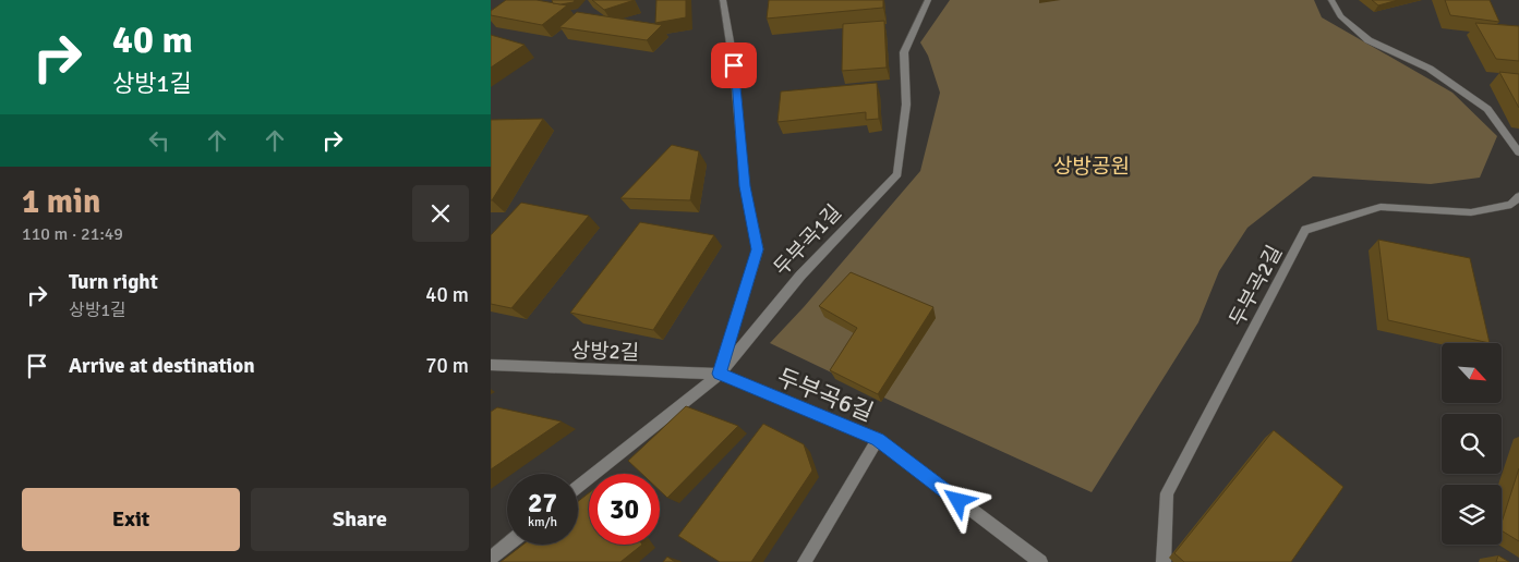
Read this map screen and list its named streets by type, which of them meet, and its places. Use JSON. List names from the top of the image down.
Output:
{
  "streets": {
    "street": [
      "두부곡1길",
      "두부곡2길",
      "상방2길",
      "두부곡6길"
    ]
  },
  "crossings": [
    ["두부곡1길", "상방2길"],
    ["두부곡1길", "두부곡6길"],
    ["상방2길", "두부곡6길"]
  ],
  "parks": ["상방공원"],
  "north": "bottom right",
  "page": {
    "turn": ["40 m", "상방1길"],
    "heading": ["1 min", "110 m · 21:49"],
    "list": [
      {
        "name": "Turn right",
        "note": "상방1길",
        "value": "40 m"
      },
      {
        "name": "Arrive at destination",
        "value": "70 m"
      }
    ],
    "speed": "27 km/h",
    "limit": "30",
    "buttons": ["Exit", "Share"]
  }
}
